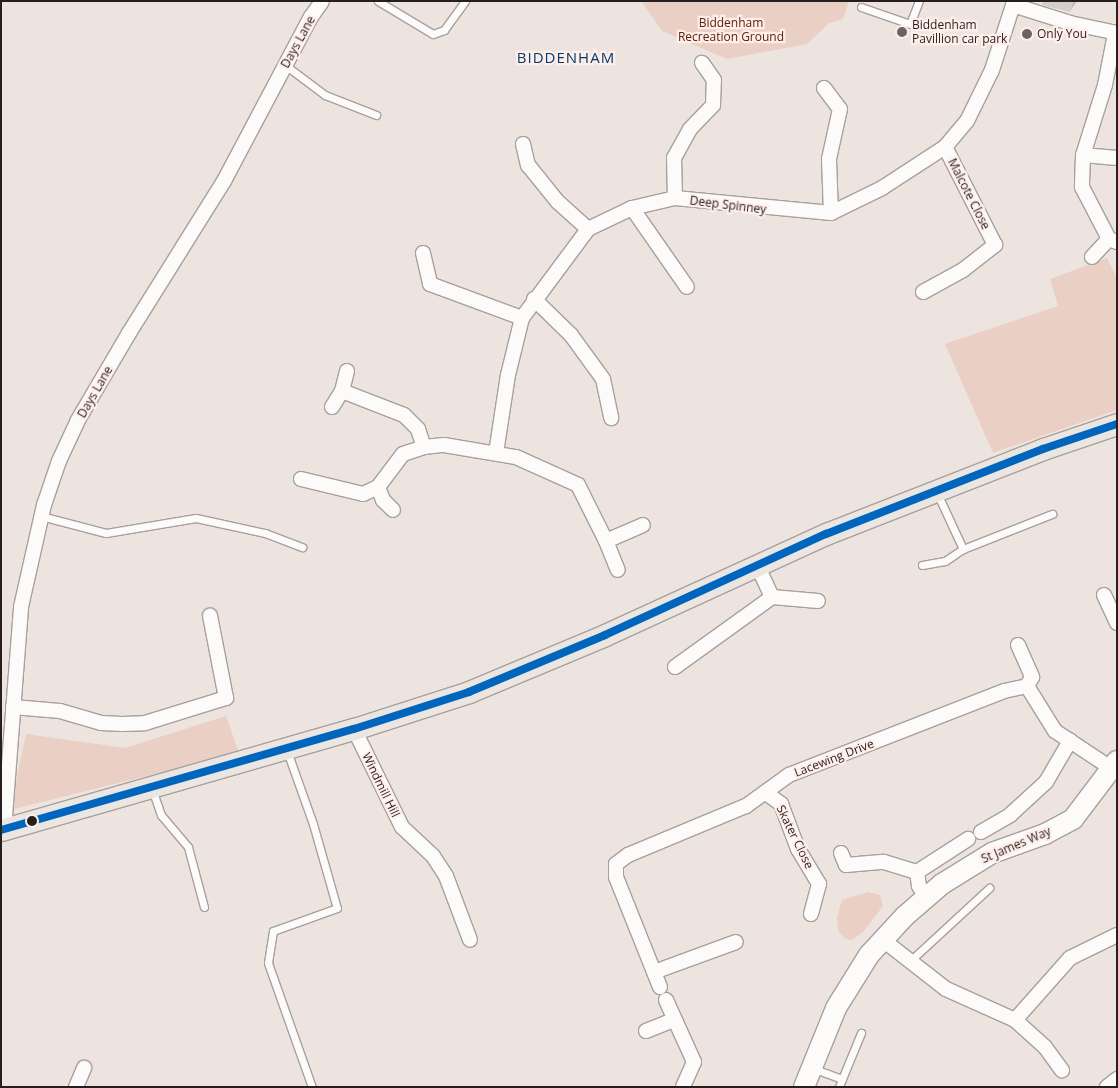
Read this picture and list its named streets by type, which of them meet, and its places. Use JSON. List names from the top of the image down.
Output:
{
  "streets": {
    "street": [
      "Days Lane",
      "Malcote Close",
      "Deep Spinney",
      "Lacewing Drive",
      "Windmill Hill",
      "Skater Close",
      "St James Way"
    ]
  },
  "crossings": [
    ["Lacewing Drive", "Skater Close"]
  ],
  "districts": ["BIDDENHAM"],
  "parks": ["Biddenham Recreation Ground"],
  "places": ["Biddenham Pavillion car park", "Only You"]
}
